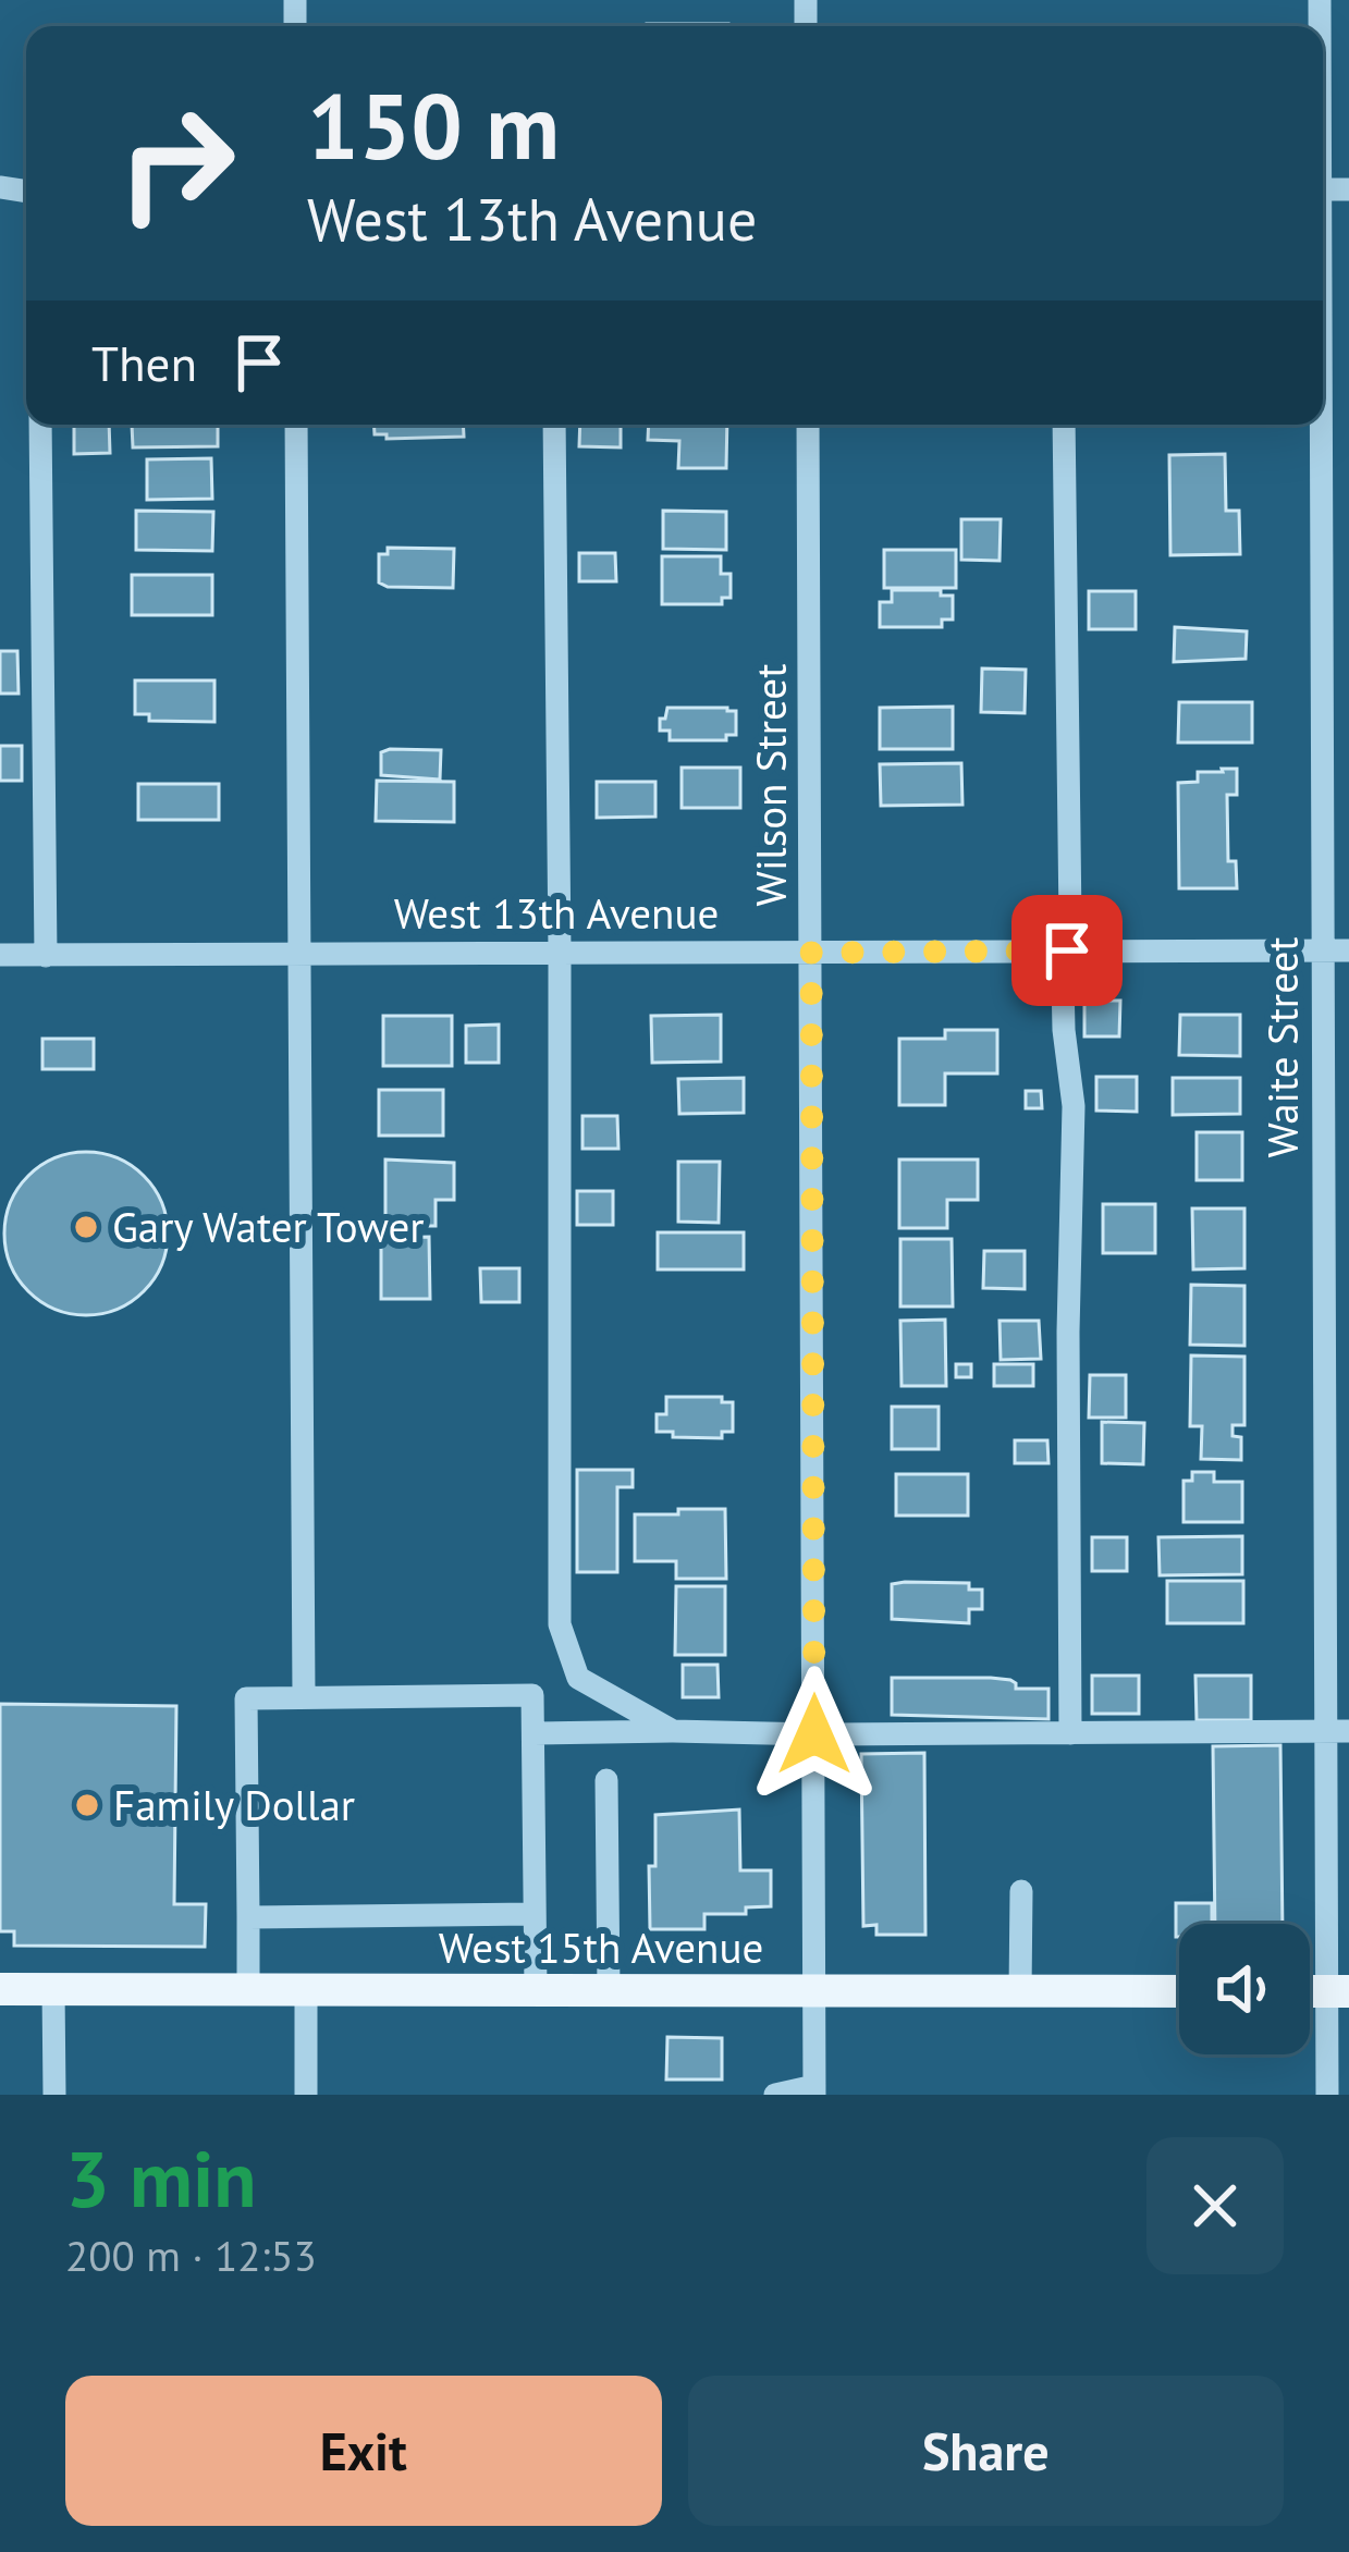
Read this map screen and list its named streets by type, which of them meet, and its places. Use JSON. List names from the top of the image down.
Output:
{
  "streets": {
    "main road": ["West 15th Avenue"],
    "street": ["Wilson Street", "West 13th Avenue", "Waite Street"]
  },
  "crossings": [
    ["Wilson Street", "West 13th Avenue"],
    ["Wilson Street", "West 15th Avenue"],
    ["West 13th Avenue", "Waite Street"]
  ],
  "places": ["Gary Water Tower", "Family Dollar"],
  "page": {
    "turn": ["150 m", "West 13th Avenue"],
    "then": "Then",
    "heading": ["3 min", "200 m · 12:53"],
    "buttons": ["Exit", "Share"]
  }
}
